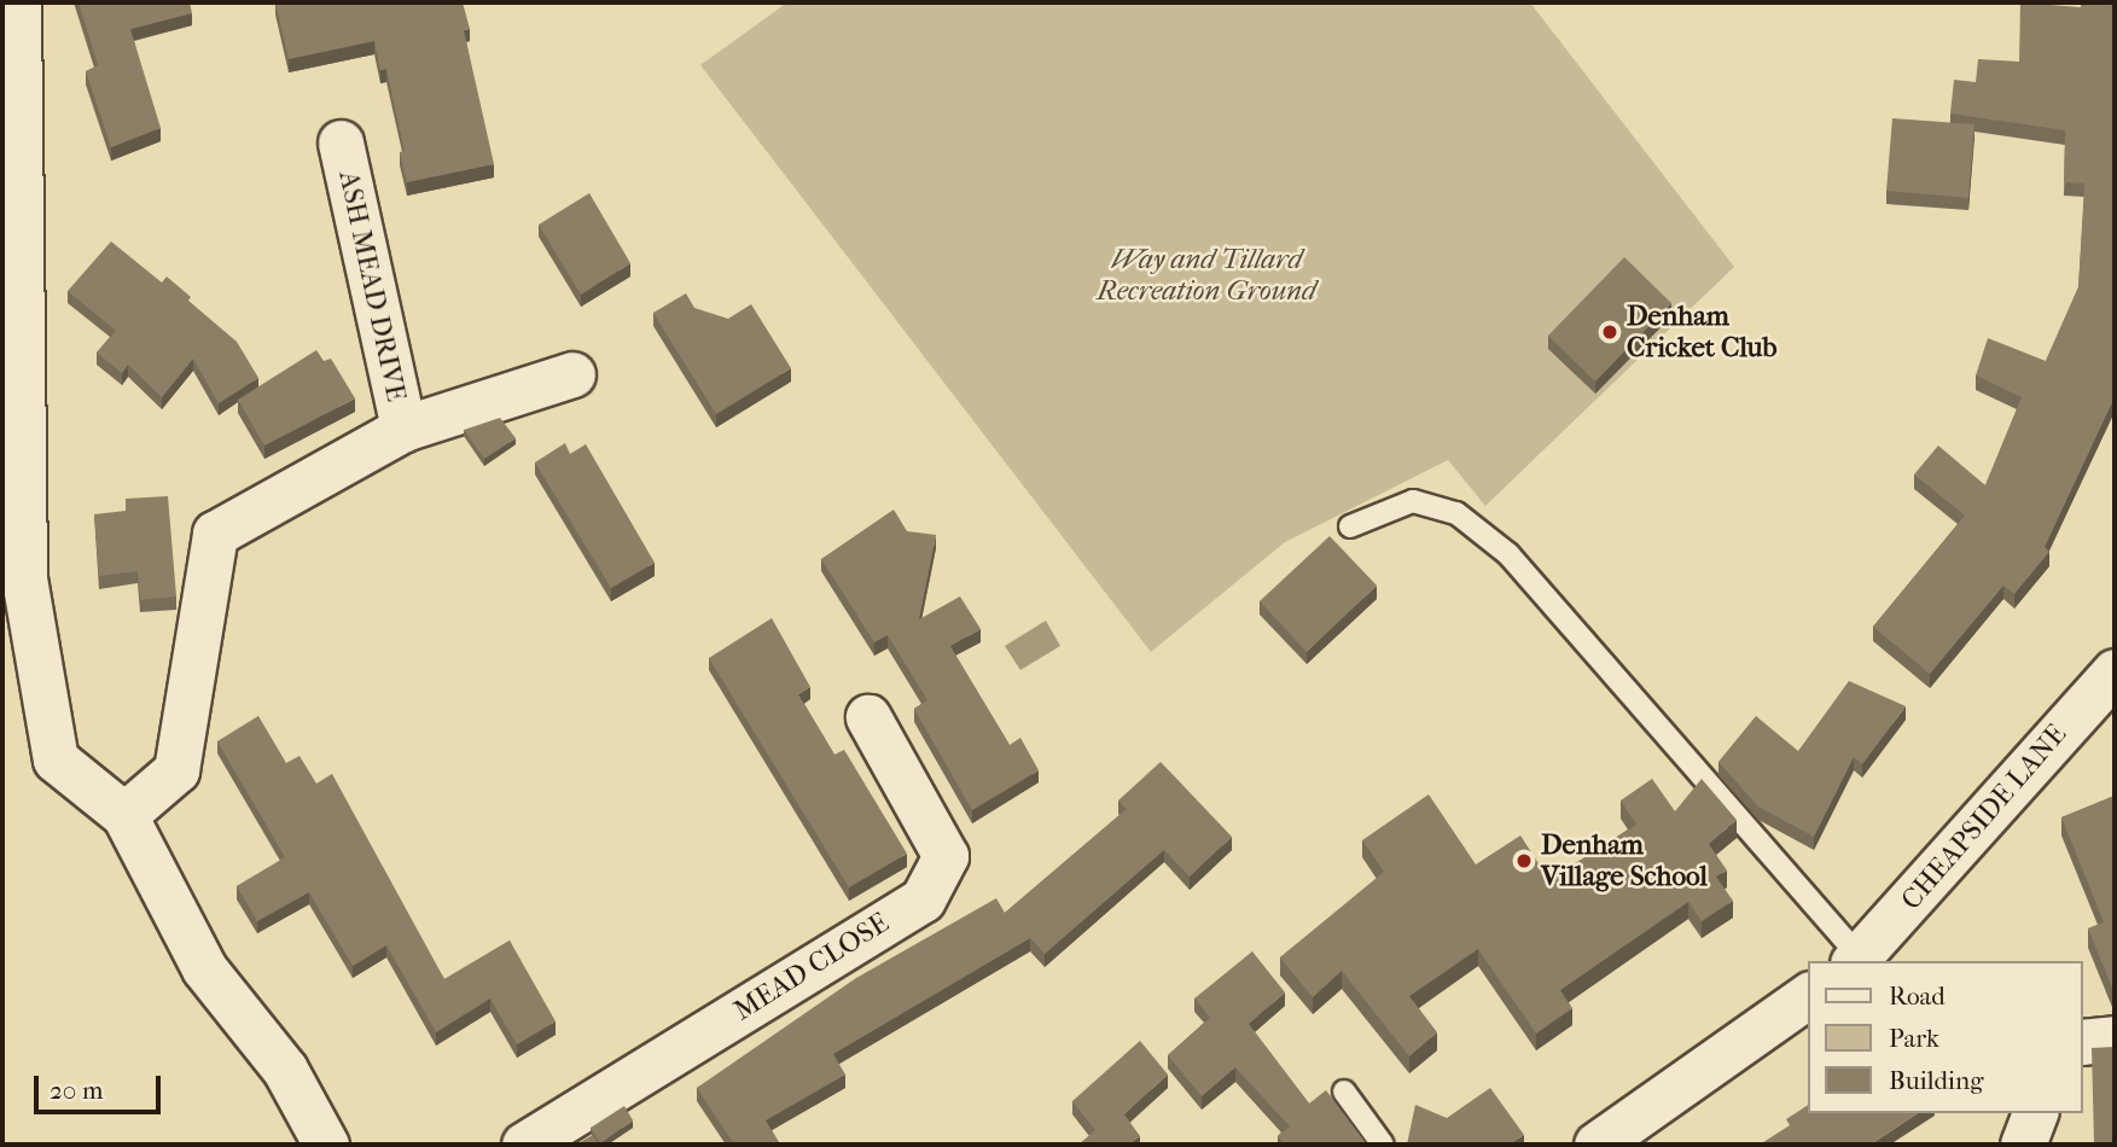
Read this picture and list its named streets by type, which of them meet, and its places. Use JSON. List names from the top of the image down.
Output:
{
  "streets": {
    "street": ["ASH MEAD DRIVE", "CHEAPSIDE LANE", "MEAD CLOSE"]
  },
  "parks": ["Way and Tillard Recreation Ground"],
  "places": ["Denham Cricket Club", "Denham Village School"],
  "legend": ["Road", "Park", "Building"],
  "scale_bar": "20 m"
}
